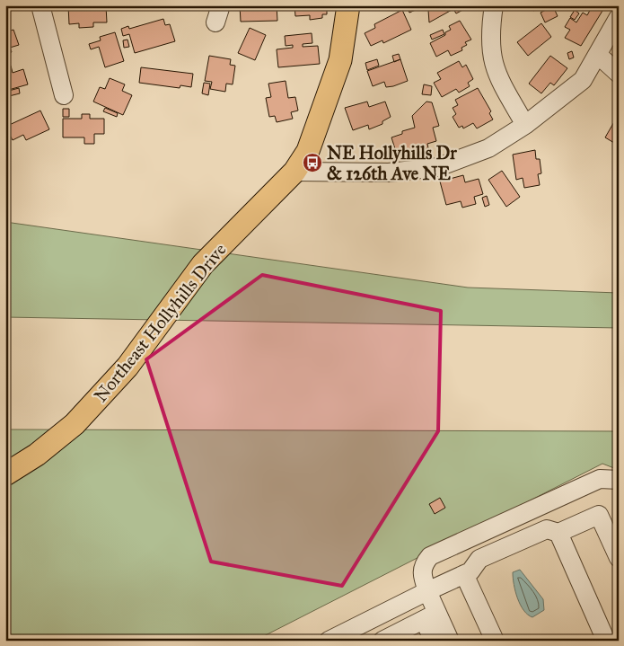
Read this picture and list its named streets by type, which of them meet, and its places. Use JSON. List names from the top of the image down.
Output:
{
  "streets": {
    "main road": ["Northeast Hollyhills Drive"]
  },
  "places": {
    "bus stop": ["NE Hollyhills Dr & 126th Ave NE"]
  }
}
